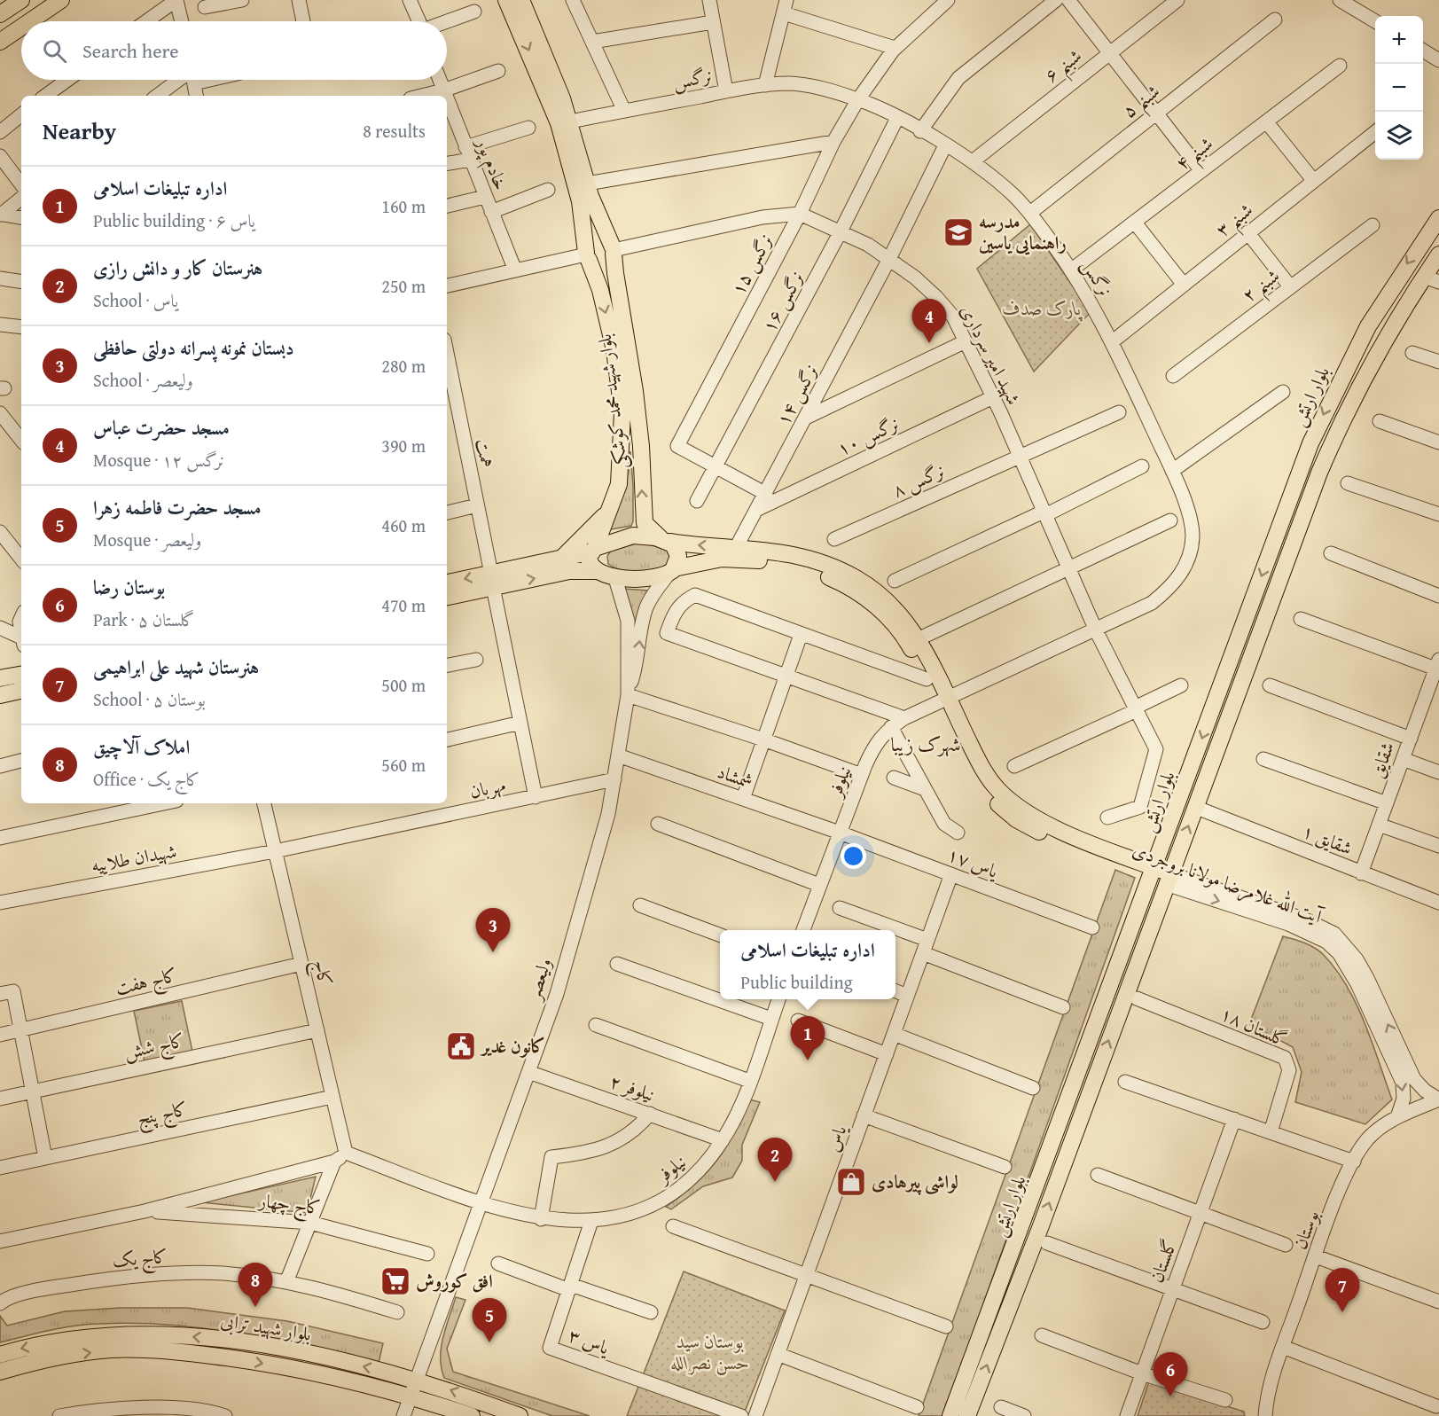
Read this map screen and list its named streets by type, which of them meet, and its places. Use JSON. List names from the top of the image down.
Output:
{
  "streets": {
    "main road": [
      "بلوار ارتش",
      "بلوار شهید محمد کوشکی",
      "آیت الله غلامرضا مولانا بروجردی",
      "بلوار شهید ترابی"
    ],
    "street": [
      "شبنم ۶",
      "نرگس",
      "شبنم ۵",
      "شبنم ۴",
      "خادم پور",
      "شبنم ۳",
      "نرگس ۱۵",
      "شبنم ۲",
      "نرگس ۱۶",
      "شهید امیر سرداری",
      "نرگس ۱۴",
      "نرگس ۱۰",
      "همت",
      "نرگس ۸",
      "شقایق",
      "شمشاد",
      "نیلوفر",
      "مهربان",
      "شقایق ۱",
      "شهیدان طلاییه",
      "یاس ۱۷",
      "کاج",
      "ولیعصر",
      "کاج هفت",
      "گلستان ۱۸",
      "کاج شش",
      "نیلوفر ۲",
      "کاج پنج",
      "یاس",
      "کاج چهار",
      "بوستان",
      "کاج یک",
      "گلستان",
      "یاس ۳"
    ]
  },
  "crossings": [
    ["شبنم ۶", "نرگس"],
    ["نرگس", "شبنم ۵"],
    ["نرگس", "شبنم ۴"],
    ["نرگس", "شبنم ۳"],
    ["نرگس", "نرگس ۱۵"],
    ["نرگس", "نرگس ۱۶"],
    ["نرگس", "شهید امیر سرداری"],
    ["نرگس", "نرگس ۱۴"],
    ["نرگس", "بلوار شهید محمد کوشکی"],
    ["نرگس", "نیلوفر"],
    ["نرگس", "آیت الله غلامرضا مولانا بروجردی"],
    ["نرگس ۱۵", "نرگس ۱۶"],
    ["نرگس ۱۵", "شهید امیر سرداری"],
    ["نرگس ۱۶", "شهید امیر سرداری"],
    ["شهید امیر سرداری", "نرگس ۱۴"],
    ["شهید امیر سرداری", "بلوار شهید محمد کوشکی"],
    ["شهید امیر سرداری", "نرگس ۱۰"],
    ["شهید امیر سرداری", "نرگس ۸"],
    ["نرگس ۱۴", "نرگس ۱۰"],
    ["نرگس ۱۴", "آیت الله غلامرضا مولانا بروجردی"],
    ["بلوار ارتش", "آیت الله غلامرضا مولانا بروجردی"],
    ["بلوار شهید محمد کوشکی", "آیت الله غلامرضا مولانا بروجردی"],
    ["همت", "مهربان"],
    ["شقایق", "شقایق ۱"],
    ["شمشاد", "نیلوفر"],
    ["شمشاد", "یاس ۱۷"],
    ["شمشاد", "ولیعصر"],
    ["نیلوفر", "یاس ۱۷"],
    ["نیلوفر", "آیت الله غلامرضا مولانا بروجردی"],
    ["نیلوفر", "ولیعصر"],
    ["نیلوفر", "نیلوفر ۲"],
    ["نیلوفر", "یاس ۳"],
    ["مهربان", "شهیدان طلاییه"],
    ["مهربان", "کاج"],
    ["مهربان", "ولیعصر"],
    ["شهیدان طلاییه", "کاج"],
    ["یاس ۱۷", "یاس"],
    ["آیت الله غلامرضا مولانا بروجردی", "بوستان"],
    ["کاج", "کاج هفت"],
    ["کاج", "کاج شش"],
    ["کاج", "کاج پنج"],
    ["ولیعصر", "نیلوفر ۲"],
    ["ولیعصر", "بلوار شهید ترابی"]
  ],
  "districts": ["شهرک زیبا"],
  "parks": ["پارک صدف", "بوستان سید حسن نصرالله"],
  "places": {
    "school or university": ["مدرسه راهنمایی یاسین"],
    "public building": ["کانون غدیر"],
    "shop": ["لواشی پیرهادی"],
    "supermarket": ["افق کوروش"]
  },
  "page": {
    "map_buttons": ["+", "−"],
    "search": "Search here",
    "heading": ["Nearby", "8 results"],
    "list": [
      {
        "mark": "1",
        "name": "اداره تبلیغات اسلامی",
        "note": "Public building · یاس ۶",
        "value": "160 m"
      },
      {
        "mark": "2",
        "name": "هنرستان کار و دانش رازی",
        "note": "School · یاس",
        "value": "250 m"
      },
      {
        "mark": "3",
        "name": "دبستان نمونه پسرانه دولتی حافظی",
        "note": "School · ولیعصر",
        "value": "280 m"
      },
      {
        "mark": "4",
        "name": "مسجد حضرت عباس",
        "note": "Mosque · نرگس ۱۲",
        "value": "390 m"
      },
      {
        "mark": "5",
        "name": "مسجد حضرت فاطمه زهرا",
        "note": "Mosque · ولیعصر",
        "value": "460 m"
      },
      {
        "mark": "6",
        "name": "بوستان رضا",
        "note": "Park · گلستان ۵",
        "value": "470 m"
      },
      {
        "mark": "7",
        "name": "هنرستان شهید علی ابراهیمی",
        "note": "School · بوستان ۵",
        "value": "500 m"
      },
      {
        "mark": "8",
        "name": "املاک آلاچیق",
        "note": "Office · کاج یک",
        "value": "560 m"
      }
    ],
    "pins": [
      "4",
      "3",
      "1",
      "2",
      "8",
      "7",
      "5",
      "6"
    ],
    "popup": ["اداره تبلیغات اسلامی", "Public building"]
  }
}
